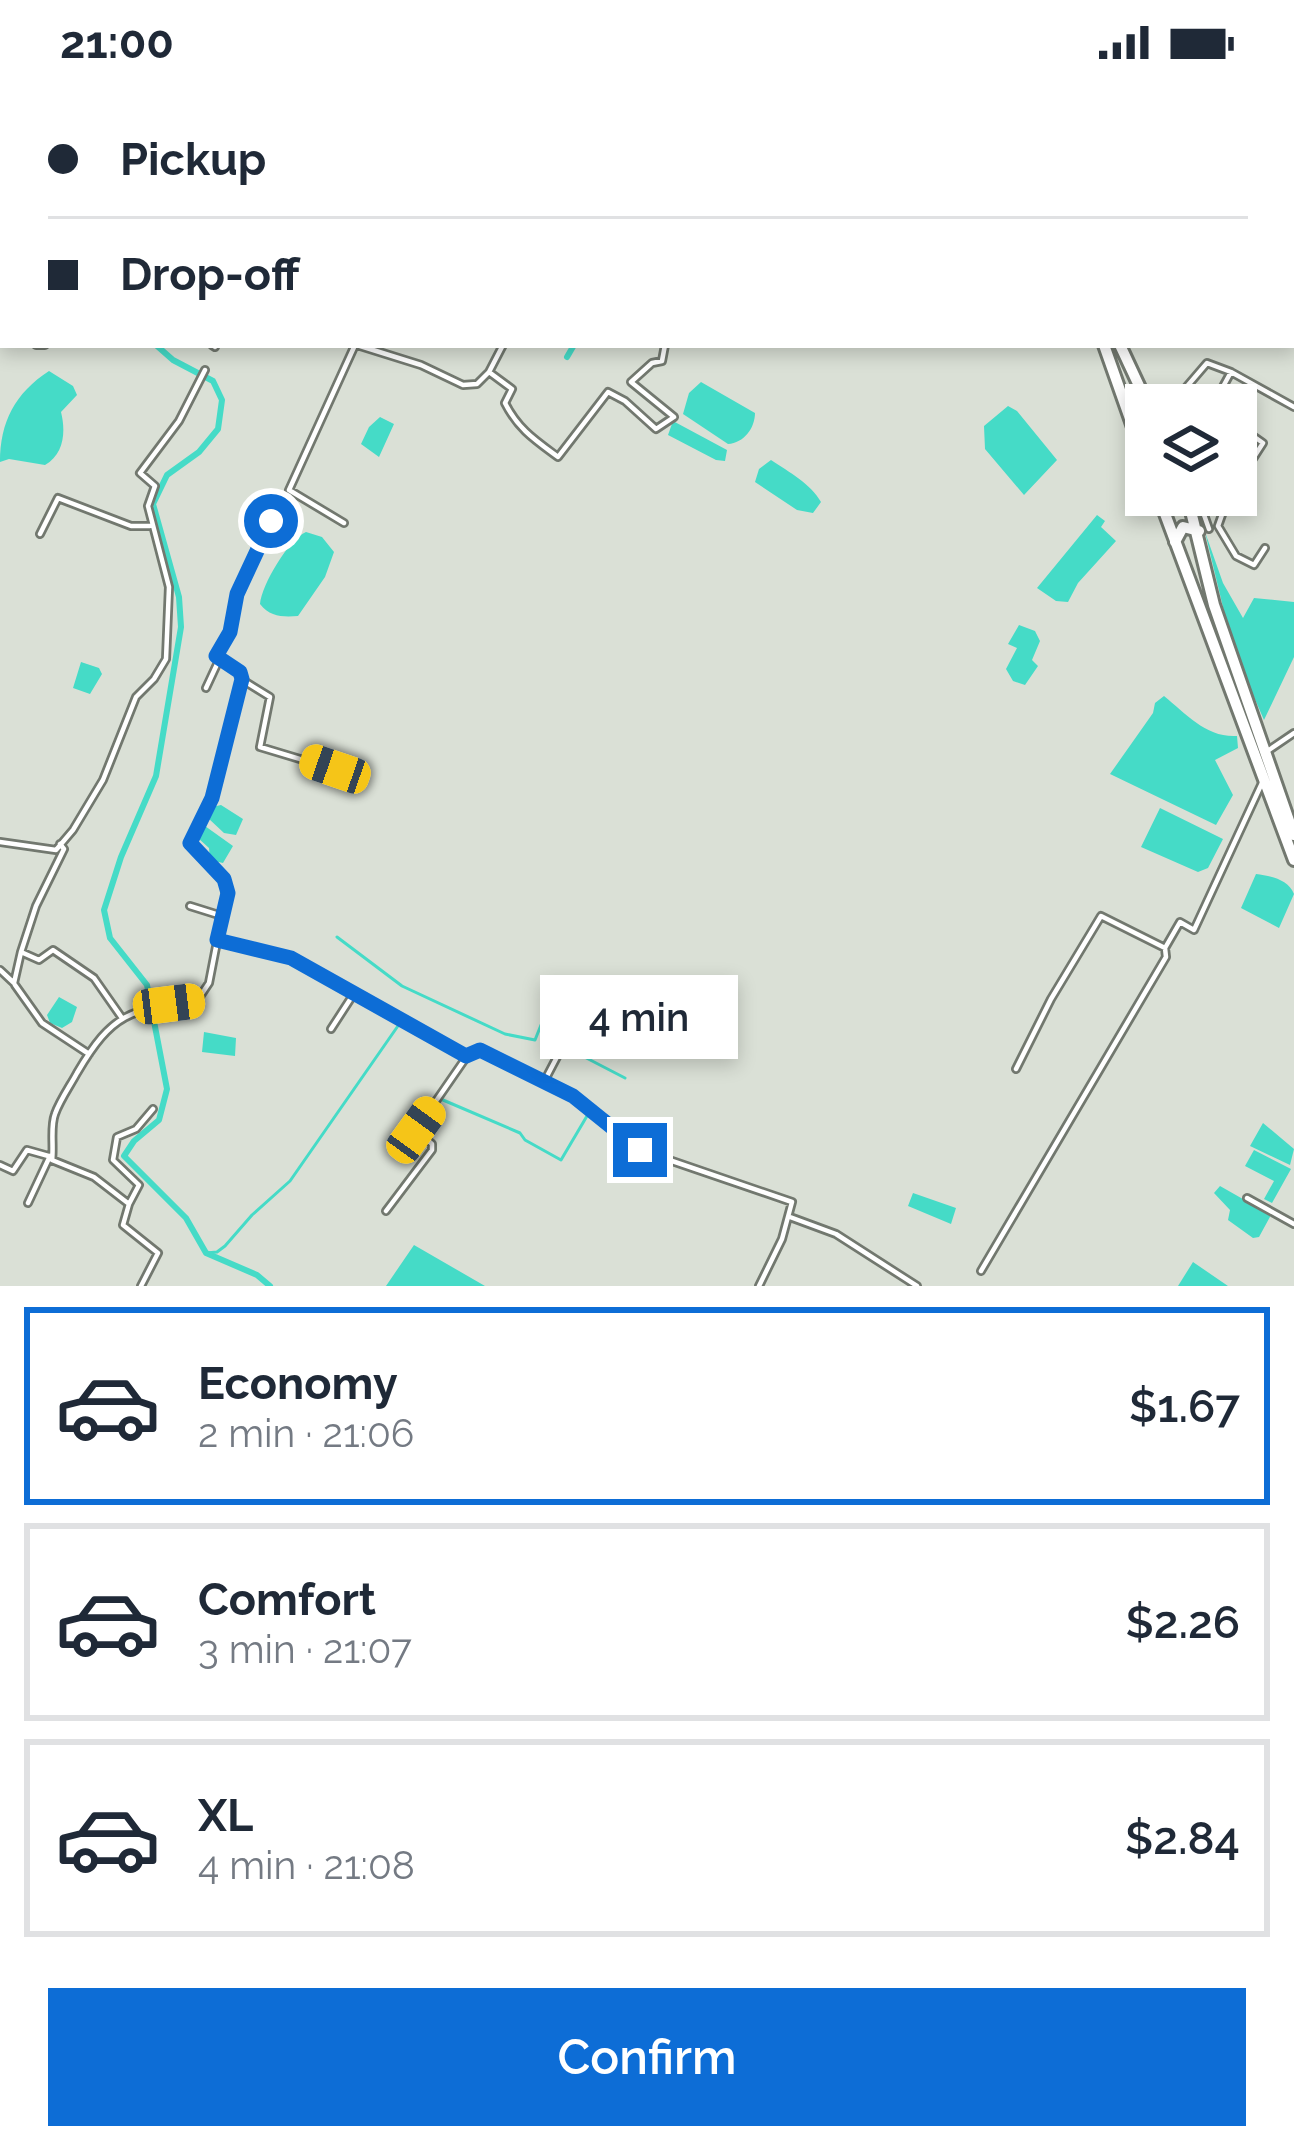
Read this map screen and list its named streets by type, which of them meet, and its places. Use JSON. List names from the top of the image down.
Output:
{
  "page": {
    "status": "21:00",
    "banner": ["Pickup", "Drop-off"],
    "bubble": "4 min",
    "list": [
      {
        "name": "Economy",
        "note": "2 min · 21:06",
        "value": "$1.67"
      },
      {
        "name": "Comfort",
        "note": "3 min · 21:07",
        "value": "$2.26"
      },
      {
        "name": "XL",
        "note": "4 min · 21:08",
        "value": "$2.84"
      }
    ],
    "buttons": "Confirm"
  }
}
